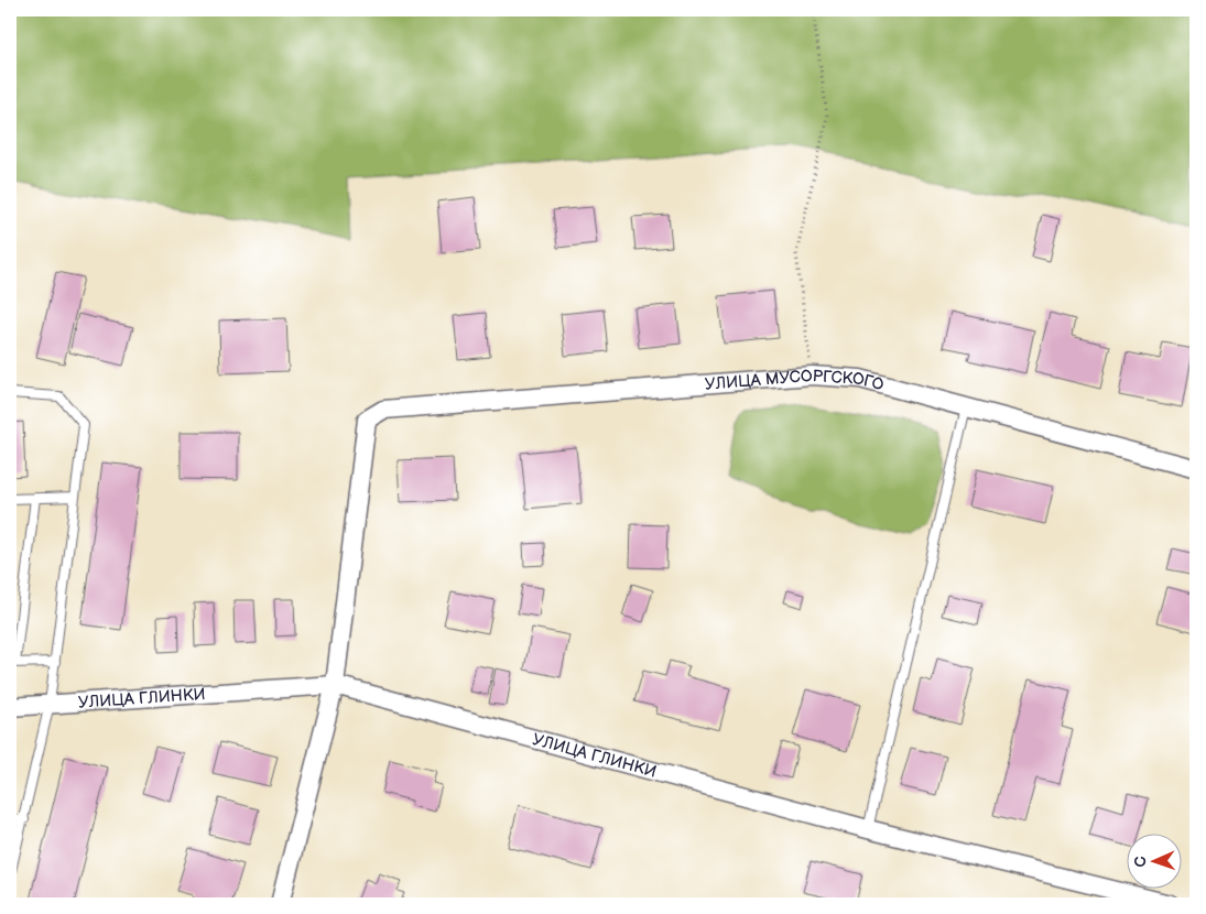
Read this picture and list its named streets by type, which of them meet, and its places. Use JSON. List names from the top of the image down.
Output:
{
  "streets": {
    "street": ["УЛИЦА МУСОРГСКОГО", "УЛИЦА ГЛИНКИ"]
  },
  "crossings": [
    ["УЛИЦА МУСОРГСКОГО", "УЛИЦА ГЛИНКИ"]
  ],
  "north": "left"
}
